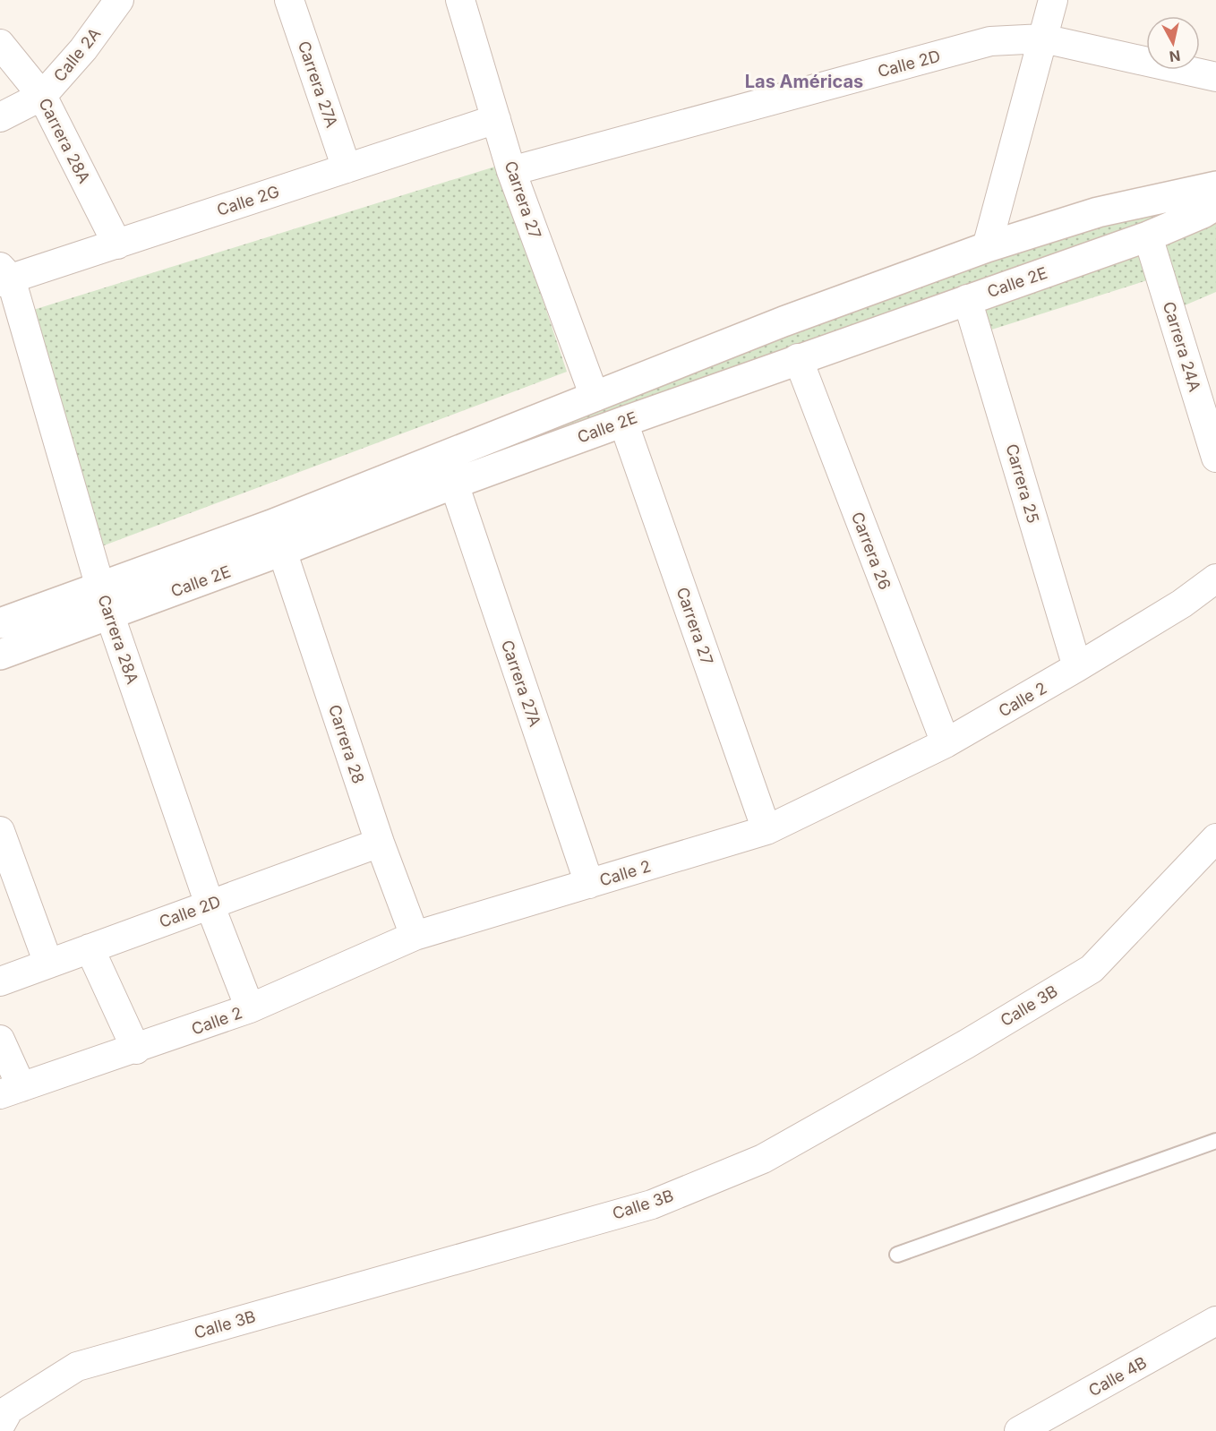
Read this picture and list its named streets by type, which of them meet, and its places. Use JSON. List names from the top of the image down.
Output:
{
  "streets": {
    "street": [
      "Calle 2A",
      "Calle 2D",
      "Carrera 27A",
      "Carrera 28A",
      "Carrera 27",
      "Calle 2G",
      "Calle 2E",
      "Carrera 24A",
      "Carrera 25",
      "Carrera 26",
      "Calle 2",
      "Carrera 28",
      "Calle 3B",
      "Calle 4B"
    ]
  },
  "crossings": [
    ["Calle 2A", "Carrera 28A"],
    ["Calle 2D", "Carrera 28A"],
    ["Calle 2D", "Carrera 27"],
    ["Calle 2D", "Carrera 28"],
    ["Carrera 27A", "Calle 2G"],
    ["Carrera 27A", "Calle 2E"],
    ["Carrera 27A", "Calle 2"],
    ["Carrera 28A", "Calle 2G"],
    ["Carrera 28A", "Calle 2E"],
    ["Carrera 28A", "Calle 2"],
    ["Carrera 27", "Calle 2G"],
    ["Carrera 27", "Calle 2E"],
    ["Carrera 27", "Calle 2"],
    ["Calle 2E", "Carrera 24A"],
    ["Calle 2E", "Carrera 25"],
    ["Calle 2E", "Carrera 26"],
    ["Calle 2E", "Carrera 28"],
    ["Carrera 25", "Calle 2"],
    ["Carrera 26", "Calle 2"],
    ["Calle 2", "Carrera 28"]
  ],
  "districts": ["Las Américas"],
  "north": "bottom"
}
